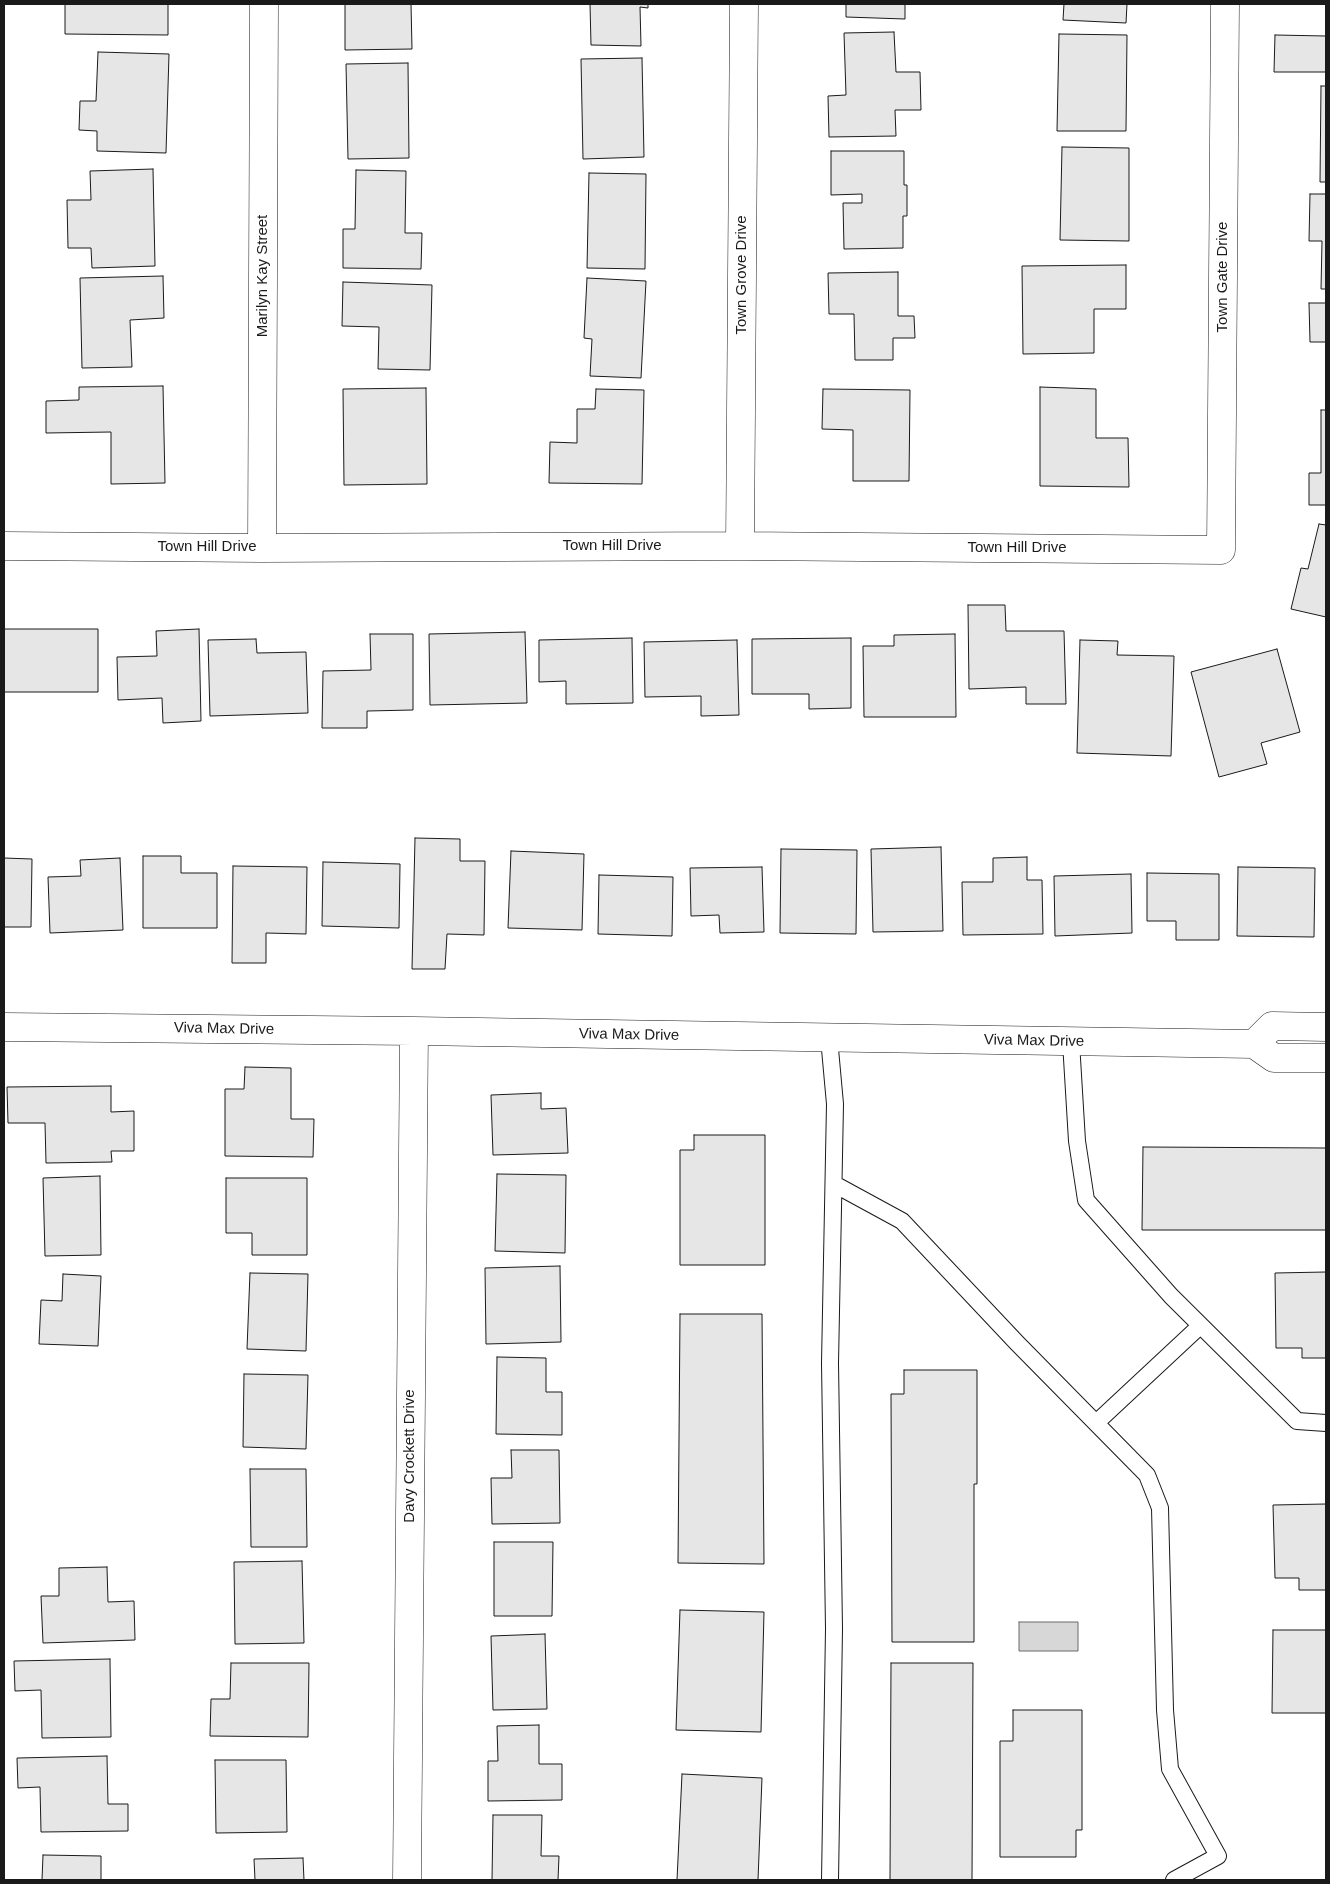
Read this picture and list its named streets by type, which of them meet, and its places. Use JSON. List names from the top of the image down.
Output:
{
  "streets": {
    "street": [
      "Town Grove Drive",
      "Marilyn Kay Street",
      "Town Gate Drive",
      "Town Hill Drive",
      "Viva Max Drive",
      "Davy Crockett Drive"
    ]
  },
  "crossings": [
    ["Town Grove Drive", "Town Hill Drive"],
    ["Marilyn Kay Street", "Town Hill Drive"],
    ["Town Gate Drive", "Town Hill Drive"],
    ["Viva Max Drive", "Davy Crockett Drive"]
  ]
}
